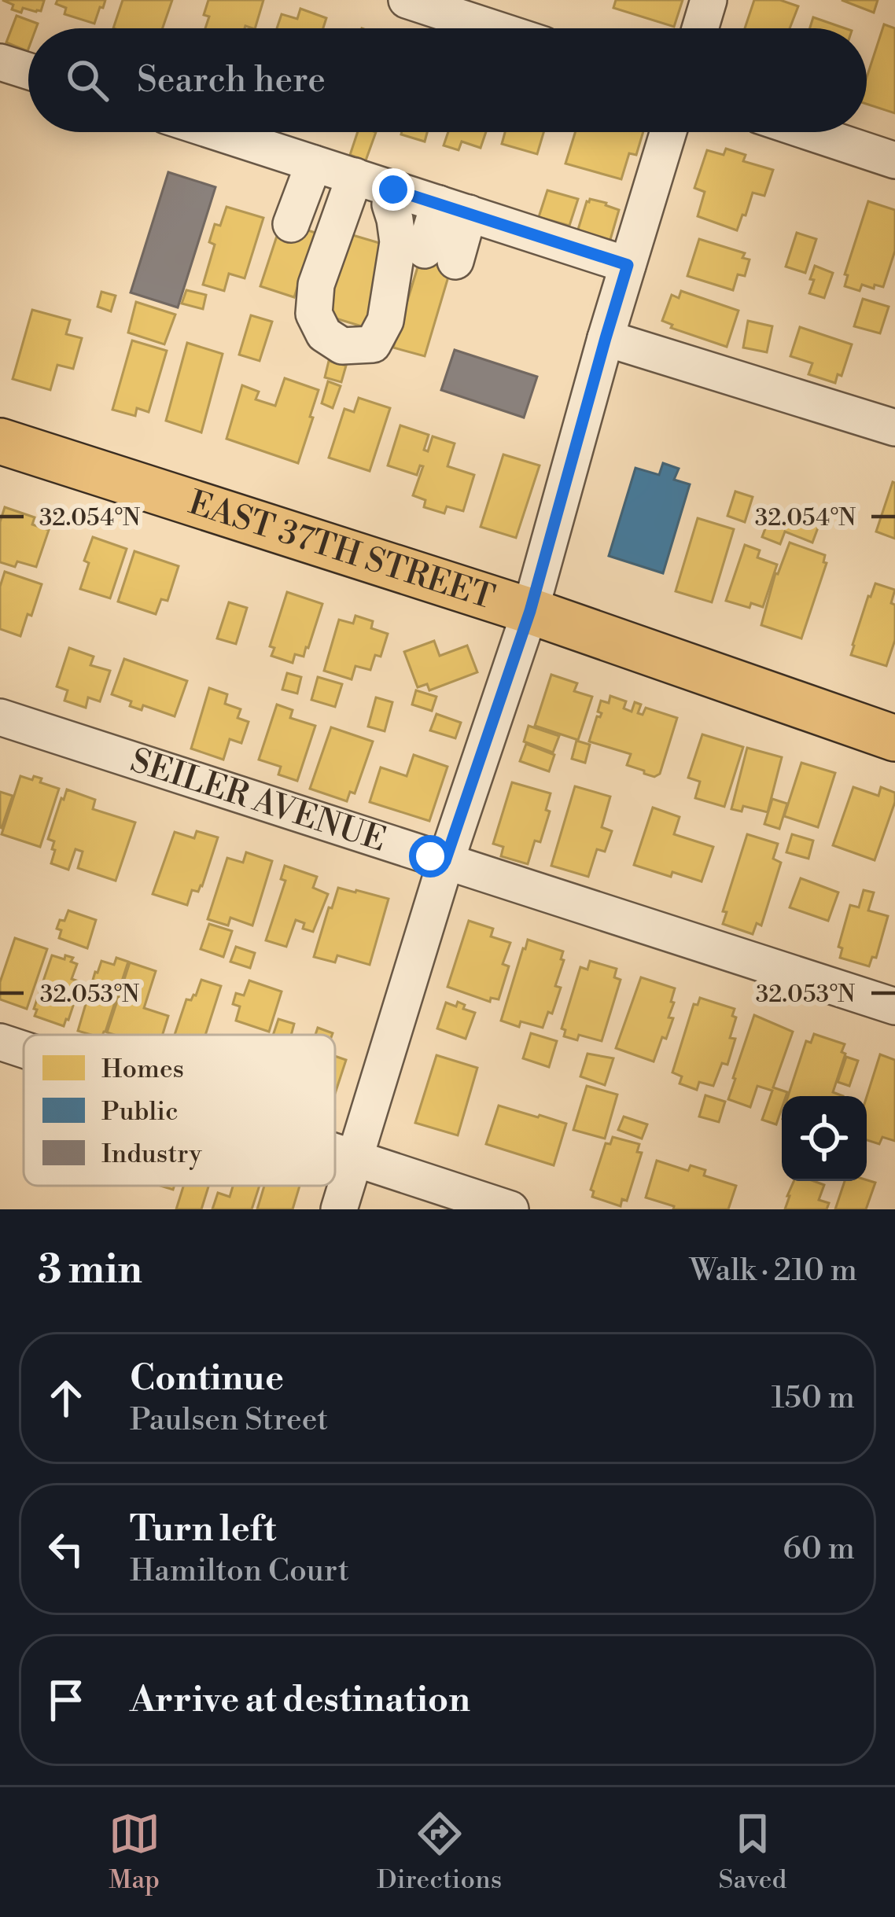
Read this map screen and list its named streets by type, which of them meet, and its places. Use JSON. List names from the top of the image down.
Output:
{
  "streets": {
    "main road": ["EAST 37TH STREET"],
    "street": ["SEILER AVENUE"]
  },
  "legend": ["Homes", "Public", "Industry"],
  "page": {
    "search": "Search here",
    "heading": ["3 min", "Walk · 210 m"],
    "list": [
      ["Continue", "Paulsen Street", "150 m"],
      ["Turn left", "Hamilton Court", "60 m"],
      "Arrive at destination"
    ],
    "nav": ["Map", "Directions", "Saved"]
  },
  "coordinates": ["32.054°N", "32.053°N"]
}
